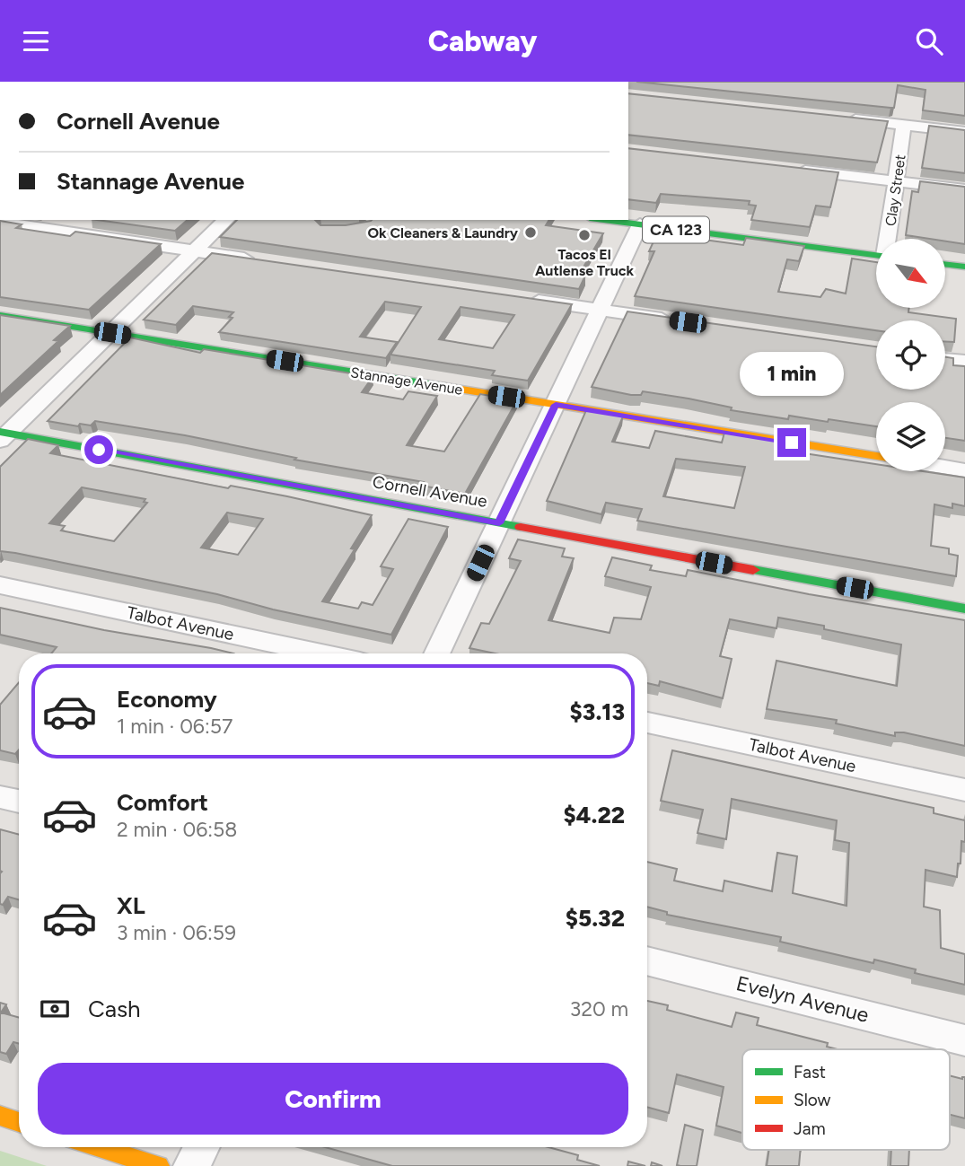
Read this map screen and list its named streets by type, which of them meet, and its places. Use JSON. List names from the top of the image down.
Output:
{
  "streets": {
    "street": [
      "Clay Street",
      "CA 123",
      "Stannage Avenue",
      "Cornell Avenue",
      "Talbot Avenue",
      "Evelyn Avenue"
    ]
  },
  "places": ["Ok Cleaners & Laundry", "Tacos El Autlense Truck"],
  "legend": ["Fast", "Slow", "Jam"],
  "north": "bottom right",
  "page": {
    "header": "Cabway",
    "banner": ["Cornell Avenue", "Stannage Avenue"],
    "bubble": "1 min",
    "list": [
      {
        "name": "Economy",
        "note": "1 min · 06:57",
        "value": "$3.13"
      },
      {
        "name": "Comfort",
        "note": "2 min · 06:58",
        "value": "$4.22"
      },
      {
        "name": "XL",
        "note": "3 min · 06:59",
        "value": "$5.32"
      }
    ],
    "pay": ["Cash", "320 m"],
    "buttons": "Confirm"
  }
}
